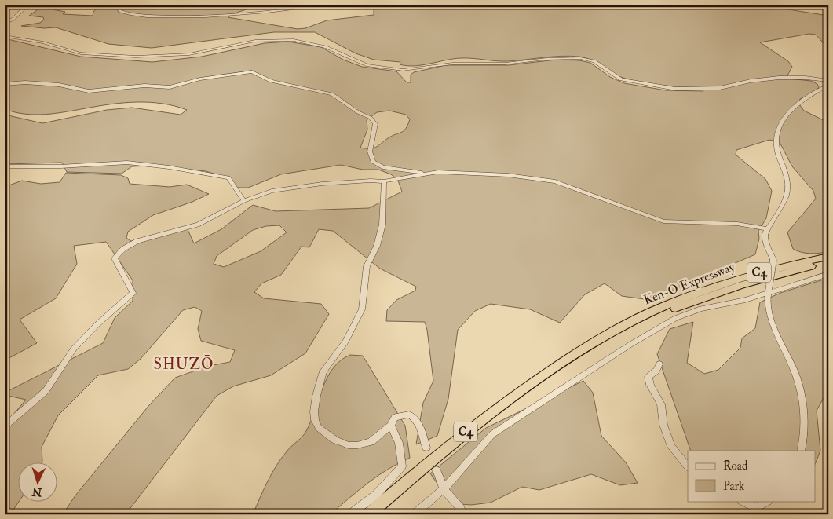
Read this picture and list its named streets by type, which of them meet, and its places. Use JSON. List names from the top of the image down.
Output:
{
  "streets": {
    "highway": ["C4", "Ken-O Expressway"]
  },
  "districts": ["SHUZŌ"],
  "legend": ["Road", "Park"],
  "north": "bottom"
}
